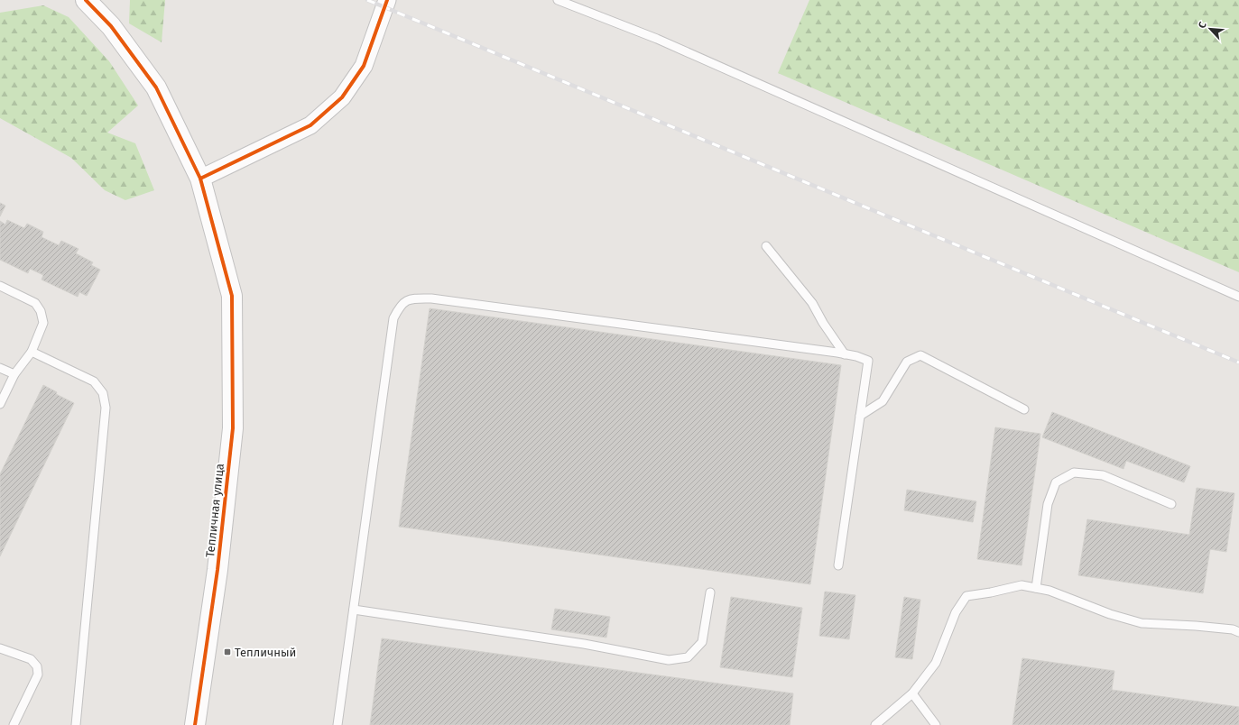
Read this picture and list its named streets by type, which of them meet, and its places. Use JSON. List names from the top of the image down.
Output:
{
  "streets": {
    "street": ["Тепличная улица"]
  },
  "places": {
    "transit": ["Тепличный"]
  },
  "north": "top left"
}
